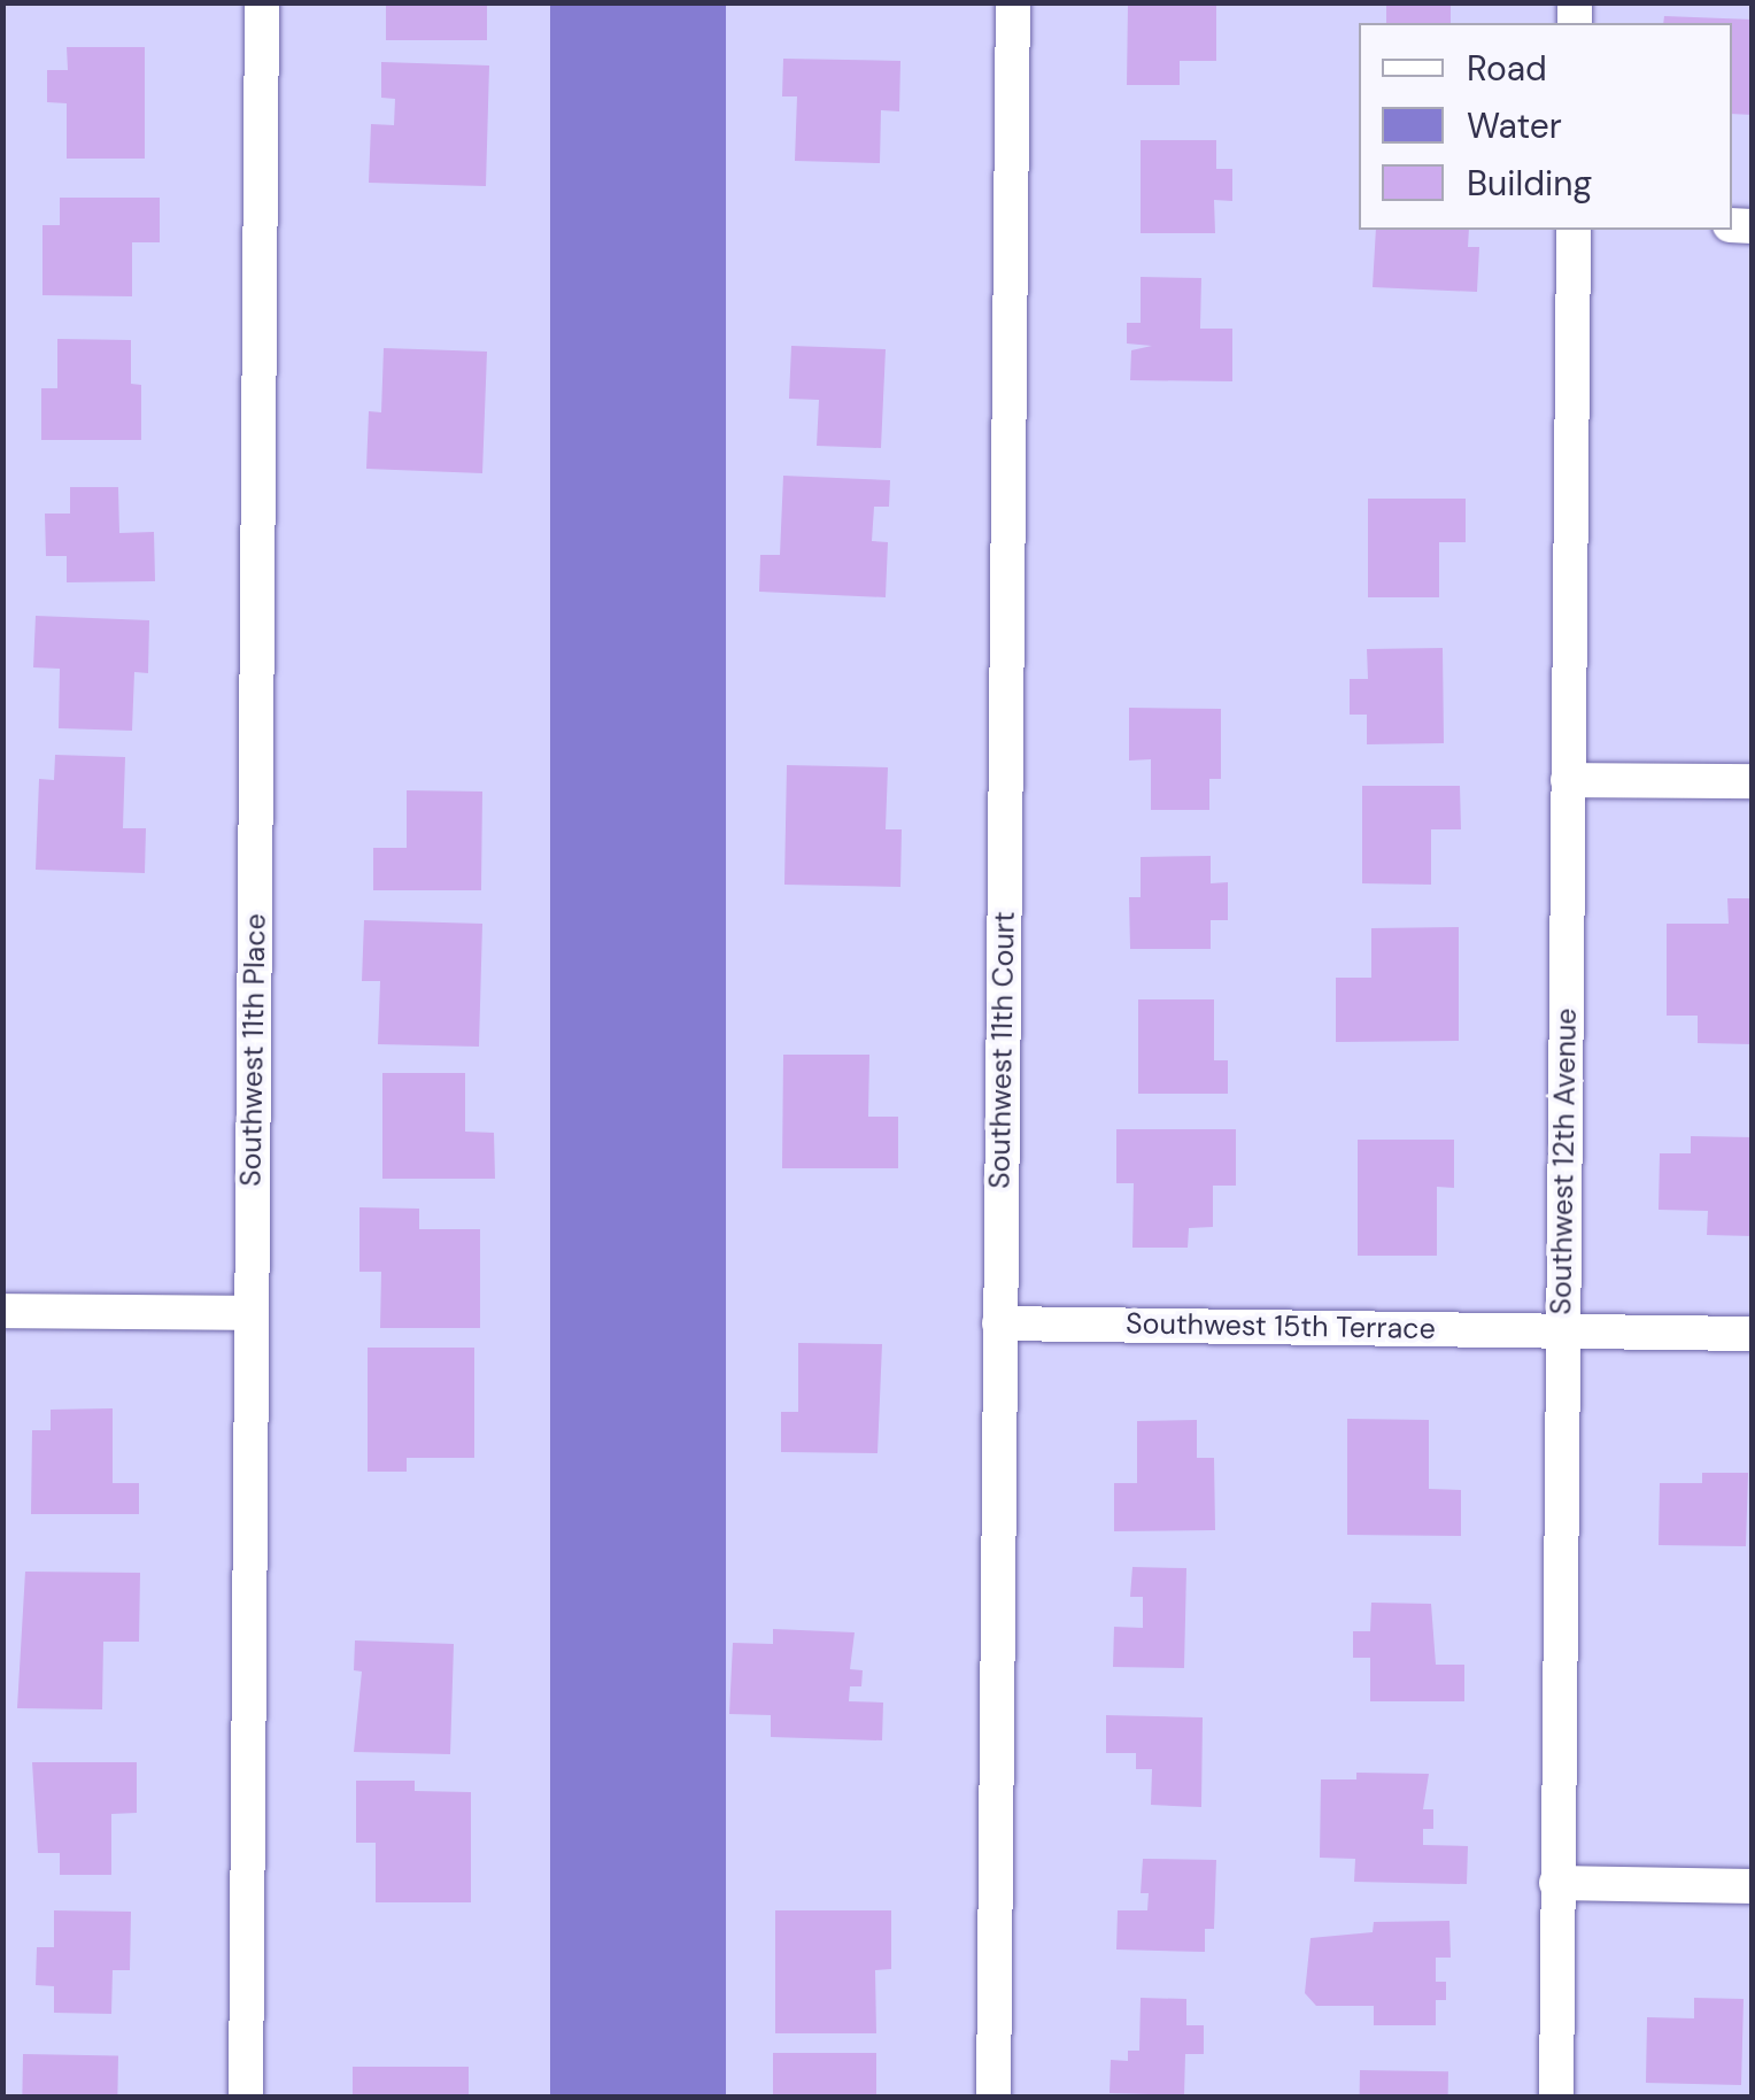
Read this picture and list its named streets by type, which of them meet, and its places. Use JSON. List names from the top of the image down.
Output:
{
  "streets": {
    "street": [
      "Southwest 11th Place",
      "Southwest 11th Court",
      "Southwest 12th Avenue",
      "Southwest 15th Terrace"
    ]
  },
  "crossings": [
    ["Southwest 11th Court", "Southwest 15th Terrace"],
    ["Southwest 12th Avenue", "Southwest 15th Terrace"]
  ],
  "legend": ["Road", "Water", "Building"]
}
